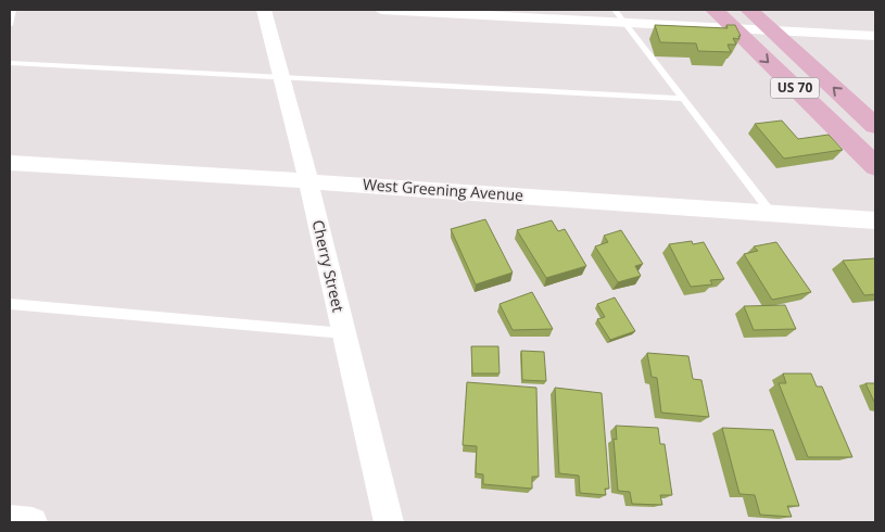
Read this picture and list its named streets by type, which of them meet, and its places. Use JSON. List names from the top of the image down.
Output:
{
  "streets": {
    "main road": ["US 70"],
    "street": ["West Greening Avenue", "Cherry Street"]
  },
  "crossings": [
    ["West Greening Avenue", "Cherry Street"]
  ]
}
